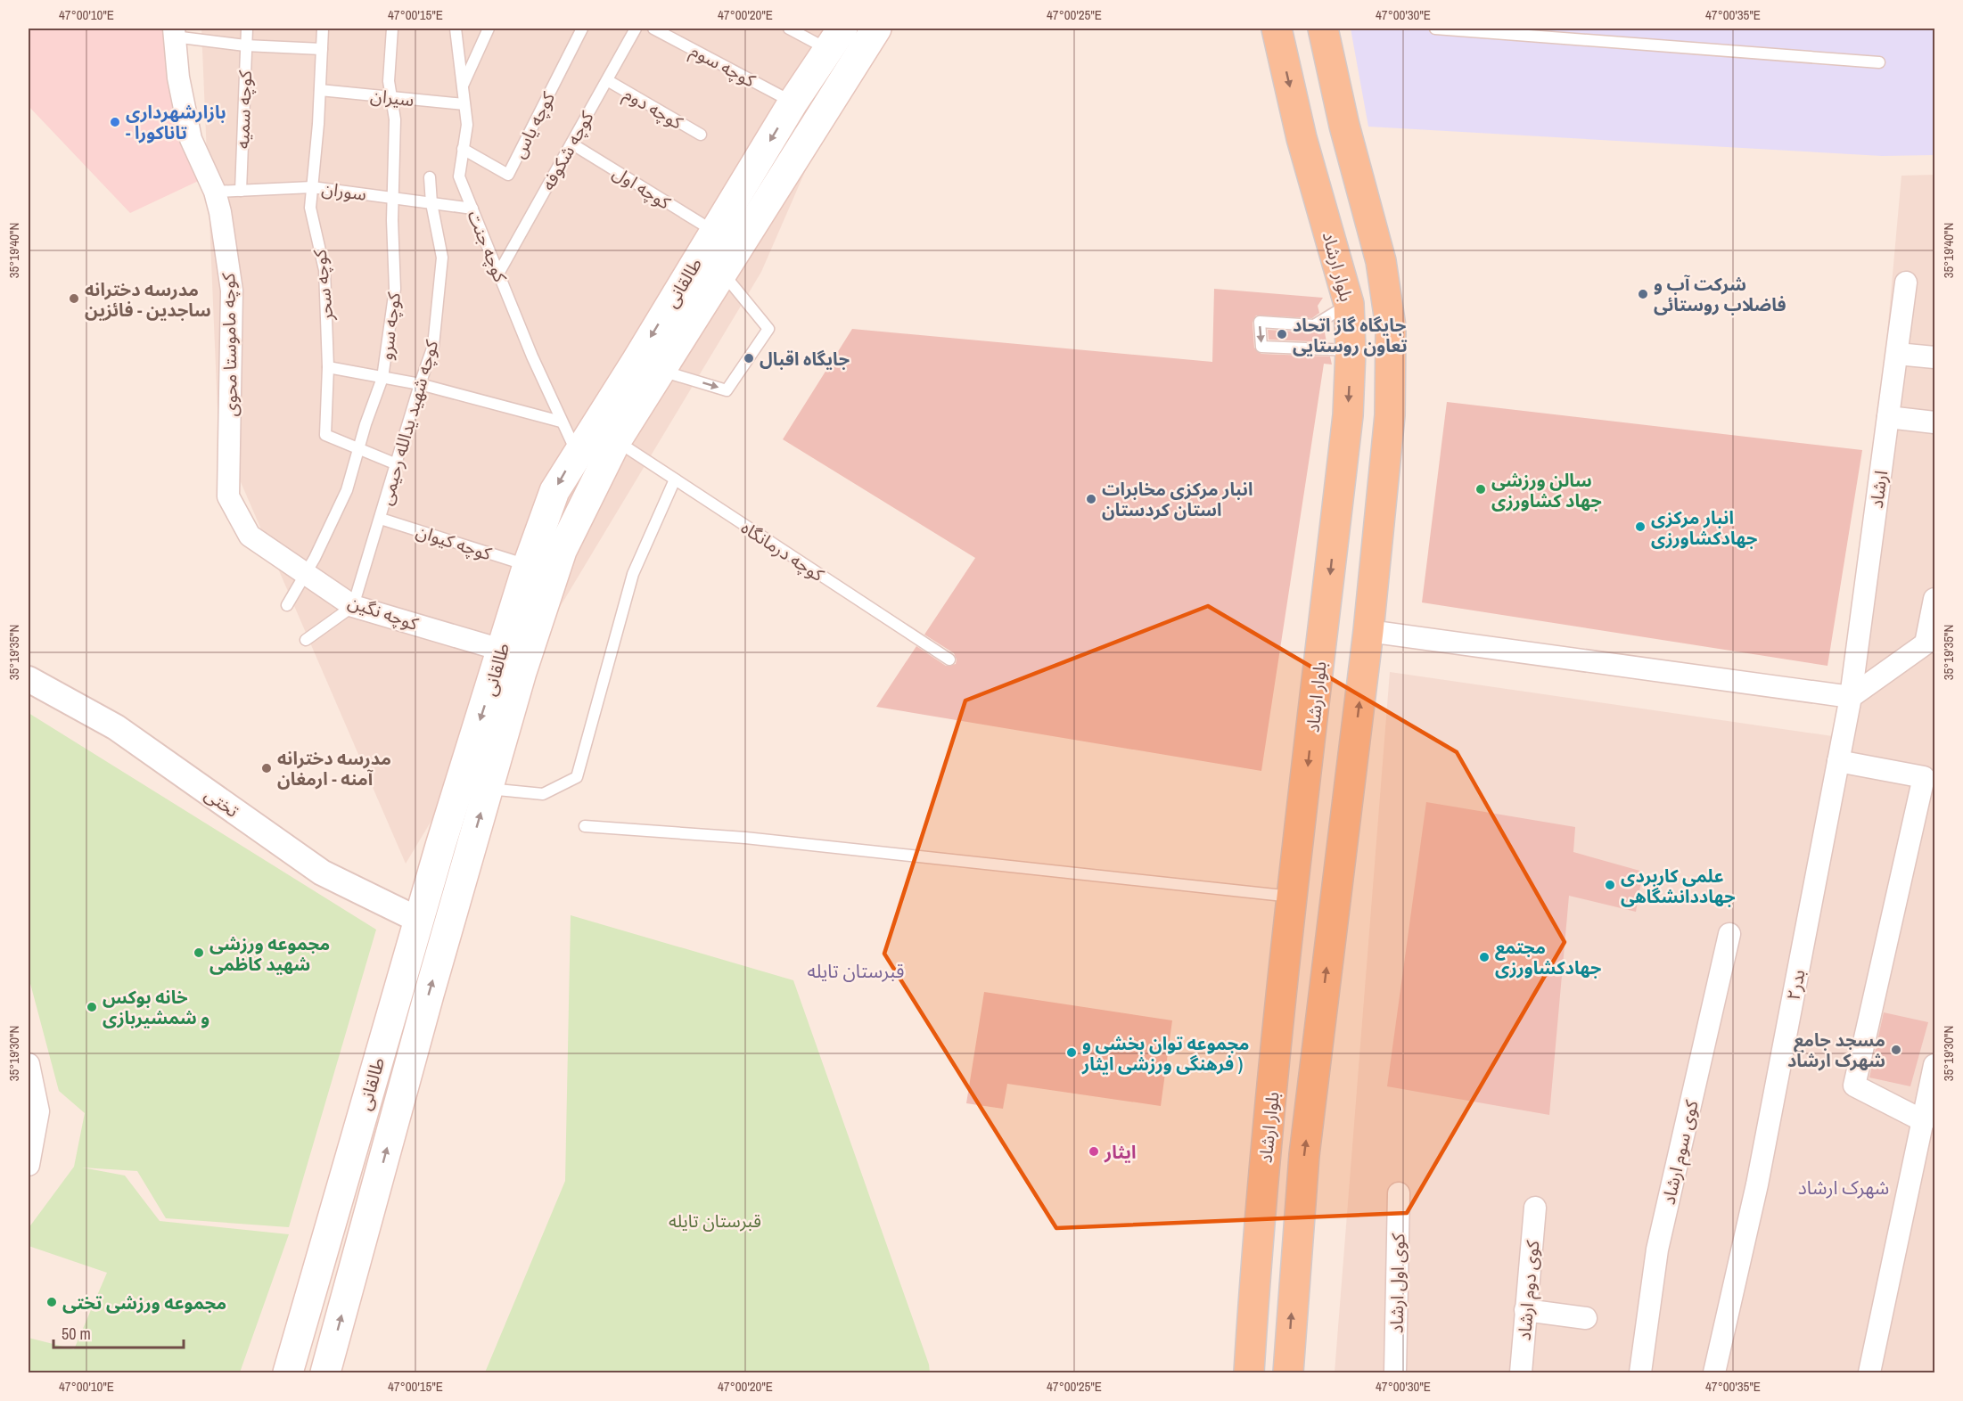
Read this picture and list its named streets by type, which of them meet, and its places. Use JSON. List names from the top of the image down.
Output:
{
  "streets": {
    "main road": ["بلوار ارشاد", "طالقانی"],
    "street": [
      "کوچه ماموستا محوی",
      "ارشاد",
      "کوچه نگین",
      "تختی",
      "بدر۲",
      "کوی سوم ارشاد",
      "کوی اول ارشاد",
      "کوی دوم ارشاد"
    ],
    "lane": [
      "کوچه سوم",
      "سیران",
      "کوچه دوم",
      "کوچه سمیه",
      "کوچه یاس",
      "کوچه شکوفه",
      "کوچه اول",
      "سوران",
      "کوچه جنت",
      "کوچه سحر",
      "کوچه سرو",
      "کوچه شهید یدالله رحیمی",
      "کوچه کیوان",
      "کوچه درمانگاه"
    ]
  },
  "crossings": [
    ["کوچه سوم", "طالقانی"],
    ["سیران", "کوچه جنت"],
    ["سیران", "کوچه سحر"],
    ["سیران", "کوچه سرو"],
    ["کوچه دوم", "کوچه شکوفه"],
    ["کوچه سمیه", "سوران"],
    ["کوچه یاس", "کوچه جنت"],
    ["کوچه شکوفه", "کوچه اول"],
    ["کوچه شکوفه", "کوچه جنت"],
    ["کوچه اول", "طالقانی"],
    ["سوران", "کوچه جنت"],
    ["سوران", "کوچه سحر"],
    ["سوران", "کوچه سرو"],
    ["سوران", "کوچه ماموستا محوی"],
    ["سوران", "کوچه شهید یدالله رحیمی"],
    ["کوچه جنت", "طالقانی"],
    ["طالقانی", "کوچه کیوان"],
    ["طالقانی", "کوچه درمانگاه"],
    ["طالقانی", "کوچه نگین"],
    ["طالقانی", "تختی"],
    ["کوچه سحر", "کوچه سرو"],
    ["کوچه سحر", "کوچه شهید یدالله رحیمی"],
    ["کوچه سرو", "کوچه نگین"],
    ["کوچه ماموستا محوی", "کوچه نگین"],
    ["کوچه شهید یدالله رحیمی", "کوچه کیوان"],
    ["کوچه شهید یدالله رحیمی", "کوچه نگین"],
    ["ارشاد", "بدر۲"]
  ],
  "districts": ["قبرستان تایله", "شهرک ارشاد"],
  "parks": ["قبرستان تایله"],
  "places": [
    "بازارشهرداری - تاناکورا",
    "شرکت آب و فاضلاب روستائی",
    "مدرسه دخترانه ساجدین - فائزین",
    "جایگاه گاز اتحاد تعاون روستایی",
    "جایگاه اقبال",
    "سالن ورزشی جهاد کشاورزی",
    "انبار مرکزی مخابرات استان کردستان",
    "انبار مرکزی جهادکشاورزی",
    "مدرسه دخترانه آمنه - ارمغان",
    "علمی کاربردی جهاددانشگاهی",
    "مجموعه ورزشی شهید کاظمی",
    "مجتمع جهادکشاورزی",
    "خانه بوکس و شمشیربازی",
    "مسجد جامع شهرک ارشاد",
    "مجموعه توان بخشی و فرهنگی ورزشی ایثار )",
    "ایثار",
    "مجموعه ورزشی تختی"
  ],
  "scale_bar": "50 m",
  "coordinates": [
    "47°00'10\"E",
    "47°00'15\"E",
    "47°00'20\"E",
    "47°00'25\"E",
    "47°00'30\"E",
    "47°00'35\"E",
    "35°19'40\"N",
    "35°19'35\"N",
    "35°19'30\"N"
  ]
}
